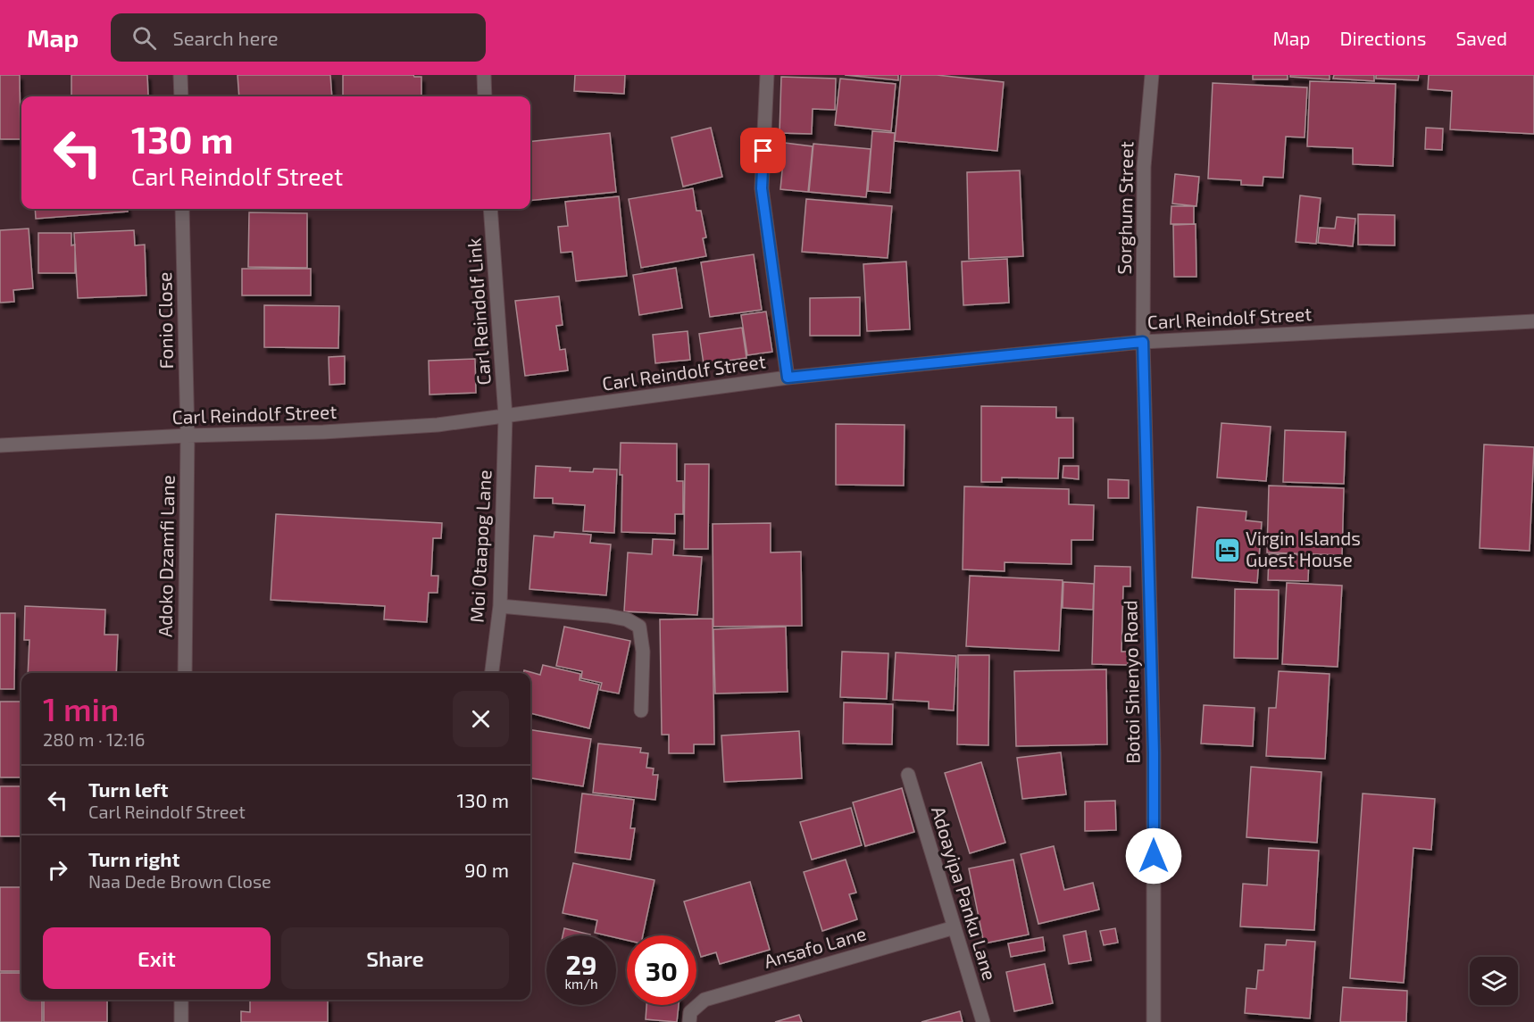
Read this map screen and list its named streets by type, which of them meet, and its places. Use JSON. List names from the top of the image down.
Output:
{
  "streets": {
    "street": [
      "Sorghum Street",
      "Carl Reindolf Link",
      "Carl Reindolf Street",
      "Fonio Close",
      "Moi Otaapog Lane",
      "Adoko Dzamfi Lane",
      "Botoi Shienyo Road",
      "Adoayipa Panku Lane",
      "Ansafo Lane"
    ]
  },
  "crossings": [
    ["Sorghum Street", "Carl Reindolf Street"],
    ["Sorghum Street", "Botoi Shienyo Road"],
    ["Carl Reindolf Link", "Carl Reindolf Street"],
    ["Carl Reindolf Link", "Moi Otaapog Lane"],
    ["Carl Reindolf Street", "Fonio Close"],
    ["Carl Reindolf Street", "Moi Otaapog Lane"],
    ["Carl Reindolf Street", "Adoko Dzamfi Lane"],
    ["Carl Reindolf Street", "Botoi Shienyo Road"],
    ["Fonio Close", "Adoko Dzamfi Lane"],
    ["Adoayipa Panku Lane", "Ansafo Lane"]
  ],
  "places": {
    "hotel": ["Virgin Islands Guest House"]
  },
  "page": {
    "header": "Map",
    "search": "Search here",
    "nav": ["Map", "Directions", "Saved"],
    "turn": ["130 m", "Carl Reindolf Street"],
    "heading": ["1 min", "280 m · 12:16"],
    "list": [
      {
        "name": "Turn left",
        "note": "Carl Reindolf Street",
        "value": "130 m"
      },
      {
        "name": "Turn right",
        "note": "Naa Dede Brown Close",
        "value": "90 m"
      }
    ],
    "buttons": ["Exit", "Share"],
    "speed": "29 km/h",
    "limit": "30"
  }
}
